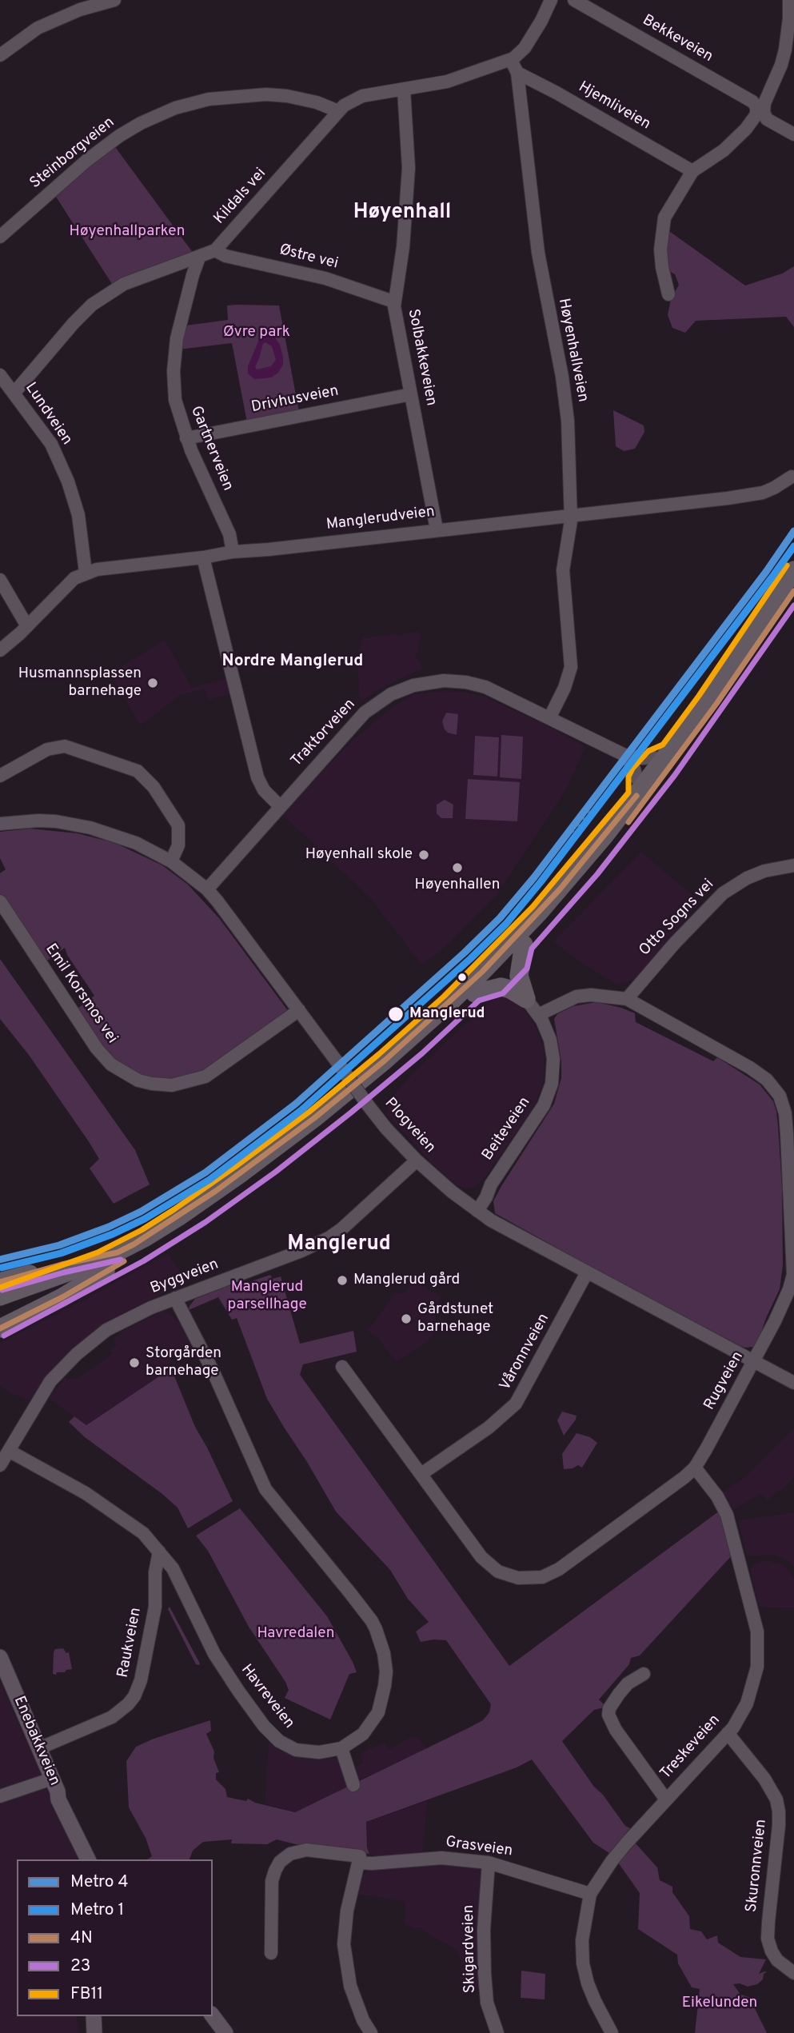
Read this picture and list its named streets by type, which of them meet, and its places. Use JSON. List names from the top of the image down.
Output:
{
  "streets": {
    "main road": ["Enebakkveien"],
    "street": [
      "Bekkeveien",
      "Hjemliveien",
      "Steinborgveien",
      "Kildals vei",
      "Østre vei",
      "Høyenhallveien",
      "Solbakkeveien",
      "Drivhusveien",
      "Lundveien",
      "Gartnerveien",
      "Manglerudveien",
      "Traktorveien",
      "Otto Sogns vei",
      "Emil Korsmos vei",
      "Plogveien",
      "Beiteveien",
      "Byggveien",
      "Våronnveien",
      "Rugveien",
      "Raukveien",
      "Havreveien",
      "Treskeveien",
      "Grasveien",
      "Skuronnveien",
      "Skigardveien"
    ]
  },
  "crossings": [
    ["Hjemliveien", "Høyenhallveien"],
    ["Steinborgveien", "Kildals vei"],
    ["Kildals vei", "Østre vei"],
    ["Kildals vei", "Høyenhallveien"],
    ["Kildals vei", "Solbakkeveien"],
    ["Kildals vei", "Lundveien"],
    ["Kildals vei", "Gartnerveien"],
    ["Østre vei", "Solbakkeveien"],
    ["Høyenhallveien", "Manglerudveien"],
    ["Høyenhallveien", "Traktorveien"],
    ["Solbakkeveien", "Drivhusveien"],
    ["Solbakkeveien", "Manglerudveien"],
    ["Drivhusveien", "Gartnerveien"],
    ["Lundveien", "Manglerudveien"],
    ["Gartnerveien", "Manglerudveien"],
    ["Traktorveien", "Plogveien"],
    ["Otto Sogns vei", "Rugveien"],
    ["Emil Korsmos vei", "Plogveien"],
    ["Plogveien", "Beiteveien"],
    ["Plogveien", "Byggveien"],
    ["Plogveien", "Våronnveien"],
    ["Plogveien", "Rugveien"],
    ["Beiteveien", "Rugveien"],
    ["Byggveien", "Havreveien"],
    ["Våronnveien", "Rugveien"],
    ["Rugveien", "Treskeveien"],
    ["Raukveien", "Havreveien"],
    ["Raukveien", "Enebakkveien"],
    ["Treskeveien", "Grasveien"],
    ["Treskeveien", "Skuronnveien"],
    ["Grasveien", "Skigardveien"]
  ],
  "districts": ["Høyenhall", "Nordre Manglerud", "Manglerud"],
  "parks": [
    "Høyenhallparken",
    "Øvre park",
    "Manglerud parsellhage",
    "Havredalen",
    "Eikelunden"
  ],
  "places": [
    "Husmannsplassen barnehage",
    "Høyenhall skole",
    "Høyenhallen",
    "Manglerud",
    "Manglerud gård",
    "Gårdstunet barnehage",
    "Storgården barnehage"
  ],
  "lines": [
    "metro line 4",
    "metro line 1",
    "transit line FB11",
    "transit line 4N",
    "transit line 23"
  ],
  "legend": [
    "Metro 4",
    "Metro 1",
    "4N",
    "23",
    "FB11"
  ]
}
